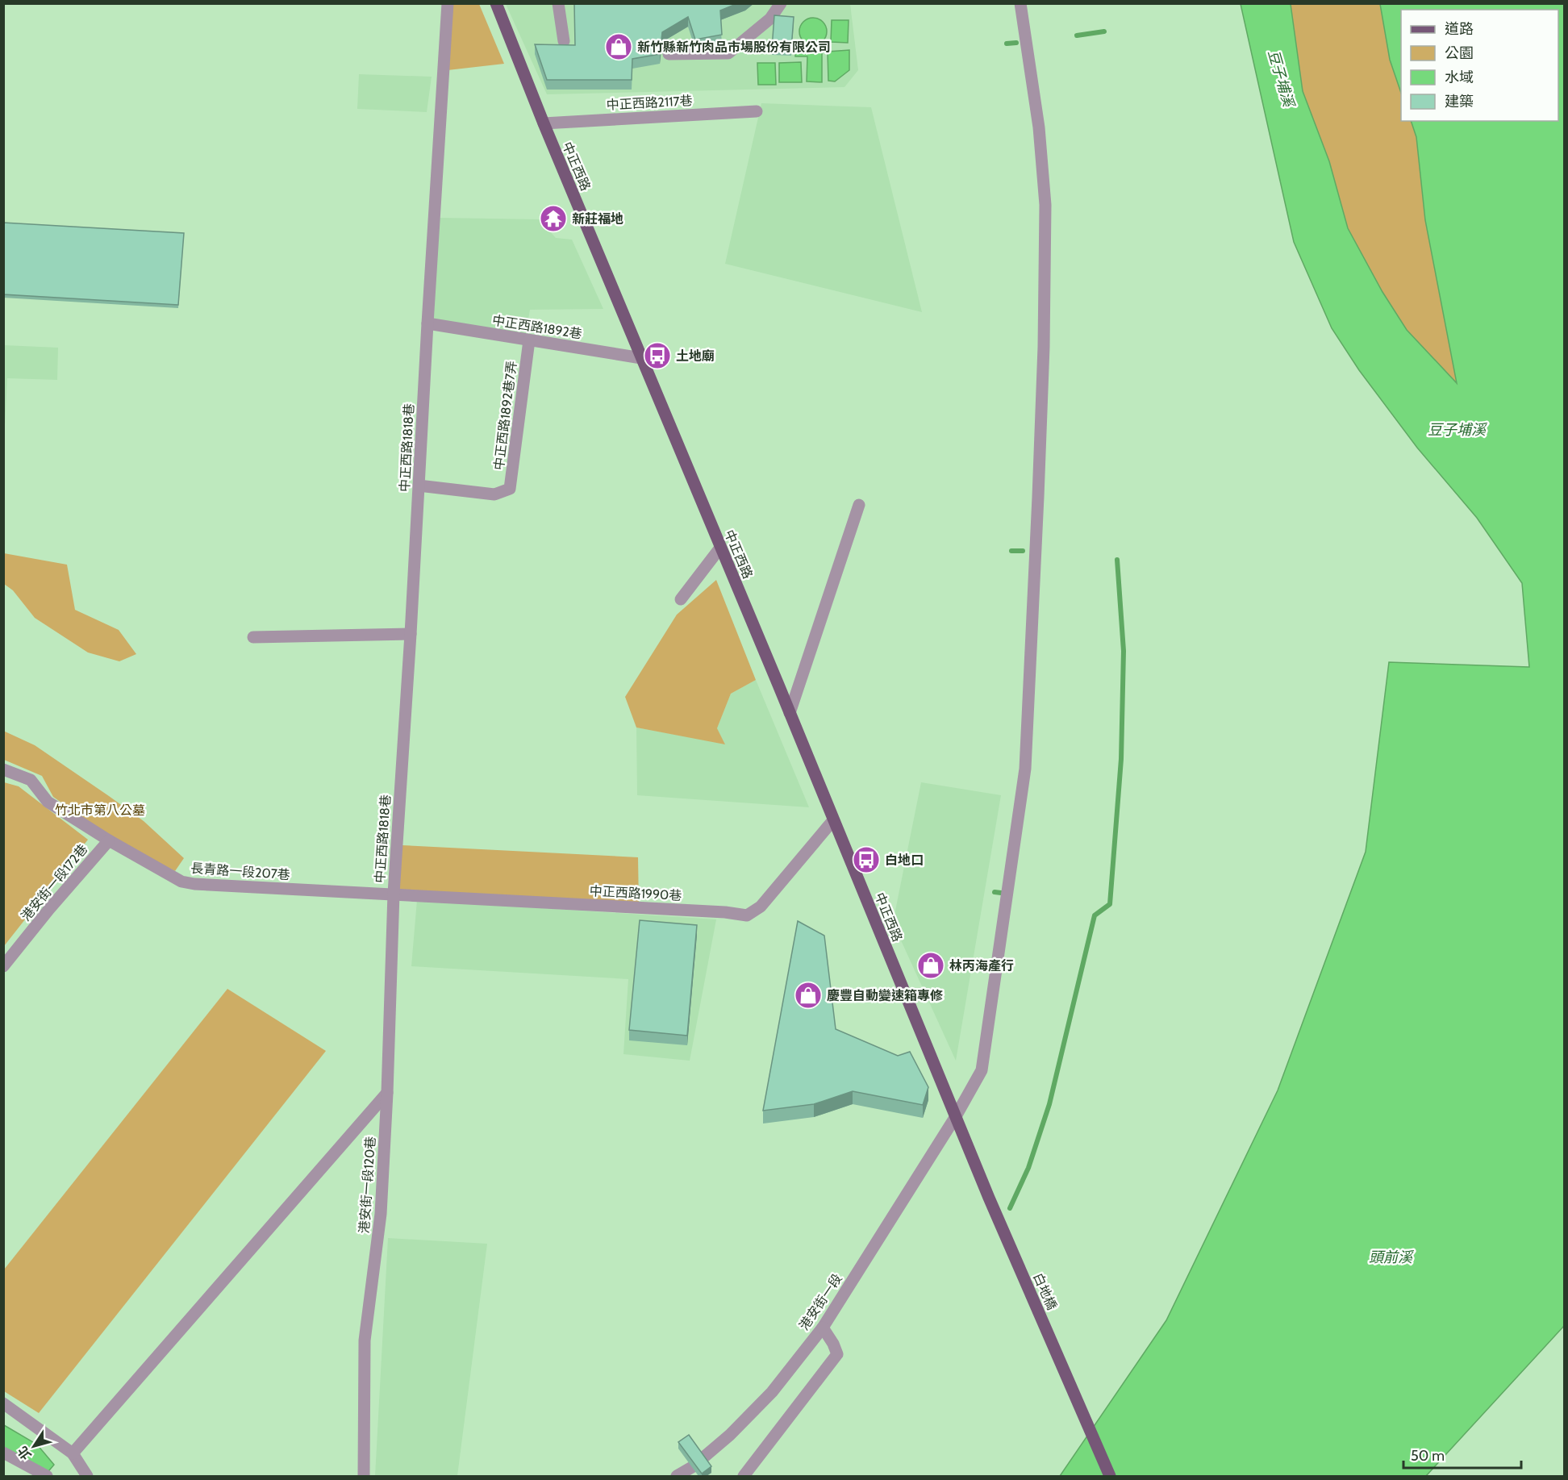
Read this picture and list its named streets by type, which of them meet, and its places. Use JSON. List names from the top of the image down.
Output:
{
  "streets": {
    "main road": ["中正西路", "白地橋"],
    "street": [
      "中正西路2117巷",
      "中正西路1892巷",
      "中正西路1892巷7弄",
      "中正西路1818巷",
      "長青路一段207巷",
      "港安街一段172巷",
      "中正西路1990巷",
      "港安街一段120巷",
      "港安街一段"
    ]
  },
  "crossings": [
    ["中正西路2117巷", "中正西路"],
    ["中正西路", "中正西路1892巷"],
    ["中正西路", "中正西路1990巷"],
    ["中正西路", "白地橋"],
    ["中正西路", "港安街一段"],
    ["中正西路1892巷", "中正西路1892巷7弄"],
    ["中正西路1892巷", "中正西路1818巷"],
    ["中正西路1892巷7弄", "中正西路1818巷"],
    ["中正西路1818巷", "長青路一段207巷"],
    ["中正西路1818巷", "中正西路1990巷"],
    ["中正西路1818巷", "港安街一段120巷"],
    ["長青路一段207巷", "港安街一段172巷"],
    ["長青路一段207巷", "中正西路1990巷"],
    ["長青路一段207巷", "港安街一段120巷"],
    ["中正西路1990巷", "港安街一段120巷"],
    ["白地橋", "港安街一段"]
  ],
  "water": ["豆子埔溪", "頭前溪"],
  "parks": ["竹北市第八公墓"],
  "places": {
    "shop": ["新竹縣新竹肉品市場股份有限公司", "林丙海產行", "慶豐自動變速箱專修"],
    "temple": ["新莊福地"],
    "bus stop": ["土地廟", "白地口"]
  },
  "legend": [
    "道路",
    "公園",
    "水域",
    "建築"
  ],
  "scale_bar": "50 m",
  "north": "bottom left"
}
